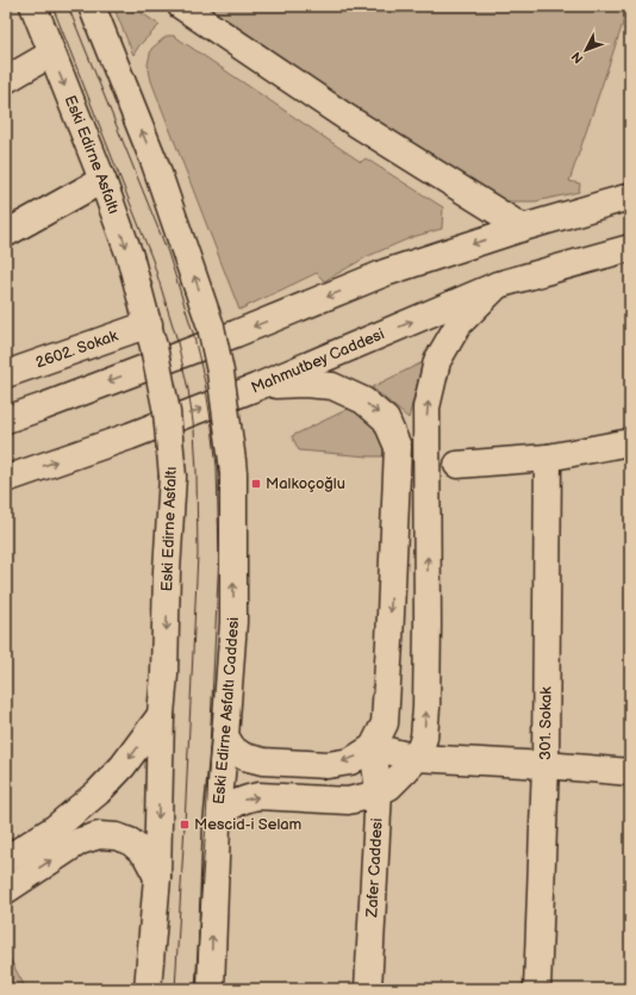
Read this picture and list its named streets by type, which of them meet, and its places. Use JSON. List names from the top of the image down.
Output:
{
  "streets": {
    "main road": [
      "Eski Edirne Asfaltı",
      "2602. Sokak",
      "Mahmutbey Caddesi",
      "Eski Edirne Asfaltı Caddesi",
      "301. Sokak",
      "Zafer Caddesi"
    ]
  },
  "crossings": [
    ["Eski Edirne Asfaltı", "2602. Sokak"]
  ],
  "one_way": ["Eski Edirne Asfaltı"],
  "places": {
    "transit": ["Malkoçoğlu", "Mescid-i Selam"]
  },
  "north": "bottom left"
}
